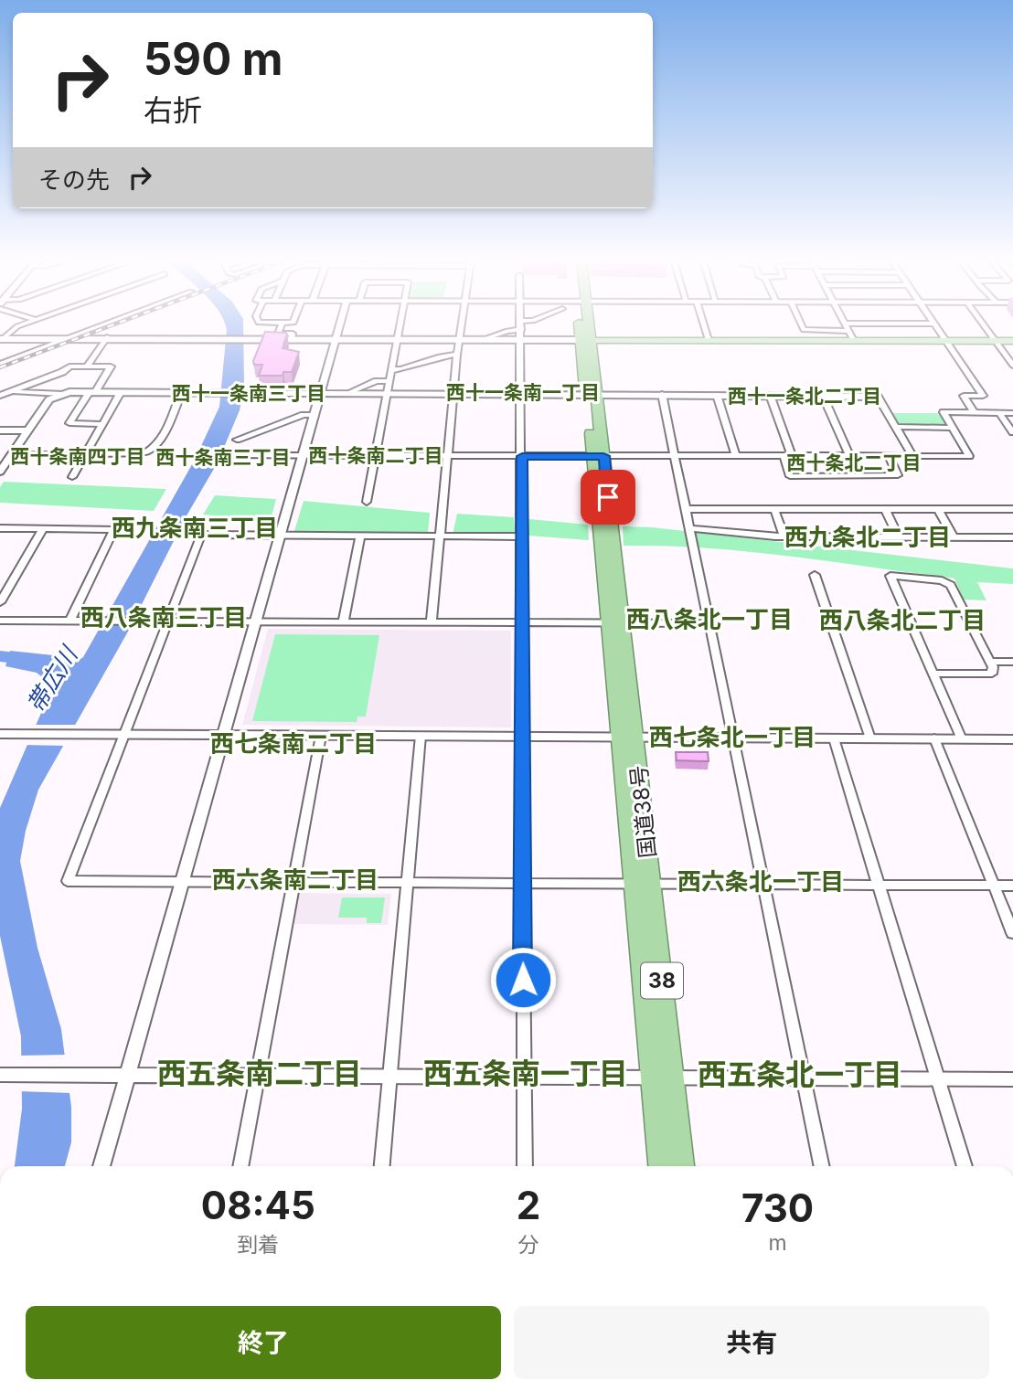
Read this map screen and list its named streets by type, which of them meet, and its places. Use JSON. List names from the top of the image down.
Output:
{
  "streets": {
    "highway": ["国道38号", "38"]
  },
  "districts": [
    "西十一条南一丁目",
    "西十一条南三丁目",
    "西十一条北二丁目",
    "西十条南二丁目",
    "西十条南四丁目",
    "西十条南三丁目",
    "西十条北二丁目",
    "西九条南三丁目",
    "西九条北二丁目",
    "西八条南三丁目",
    "西八条北一丁目",
    "西八条北二丁目",
    "西七条北一丁目",
    "西七条南二丁目",
    "西六条南二丁目",
    "西六条北一丁目",
    "西五条南二丁目",
    "西五条南一丁目",
    "西五条北一丁目"
  ],
  "water": ["帯広川"],
  "page": {
    "turn": ["590 m", "右折"],
    "then": "その先",
    "eta": [
      "08:45",
      "到着",
      "2",
      "分",
      "730",
      "m"
    ],
    "buttons": ["終了", "共有"]
  }
}
